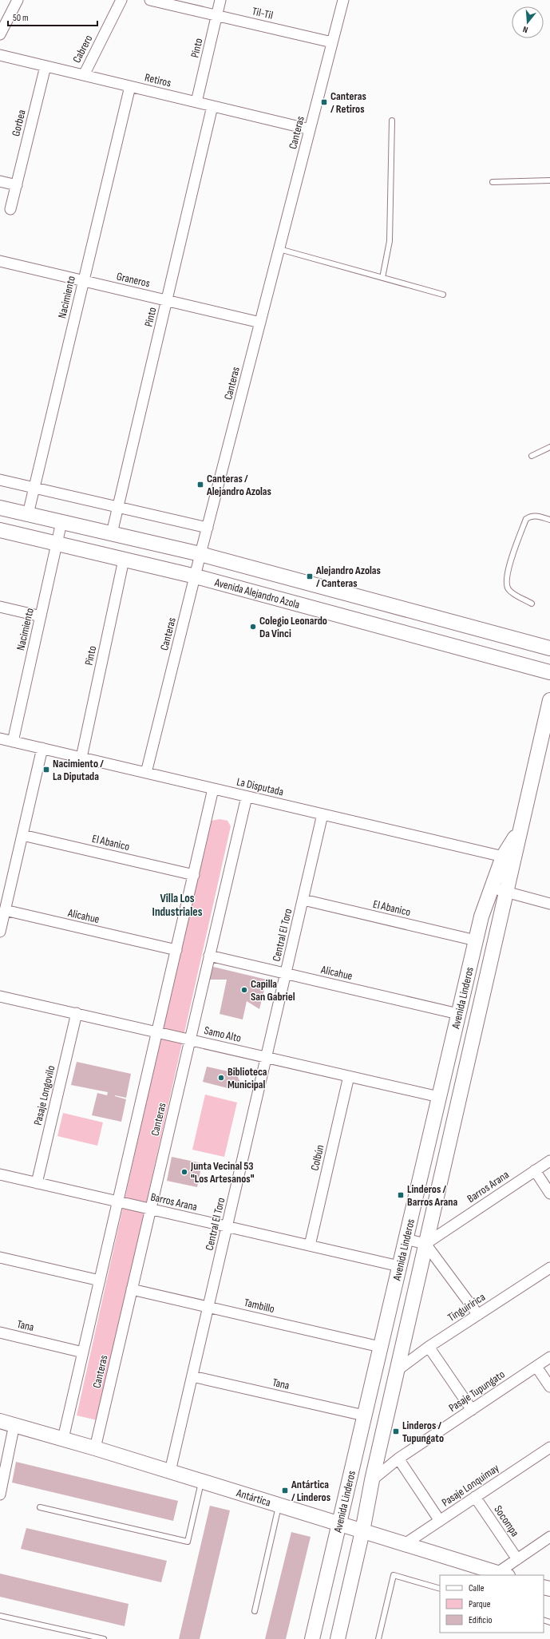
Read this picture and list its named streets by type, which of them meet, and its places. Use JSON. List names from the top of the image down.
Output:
{
  "streets": {
    "street": [
      "Til-Til",
      "Pinto",
      "Cabrero",
      "Retiros",
      "Gorbea",
      "Canteras",
      "Graneros",
      "Nacimiento",
      "Avenida Alejandro Azola",
      "La Disputada",
      "El Abanico",
      "Alicahue",
      "Central El Toro",
      "Avenida Linderos",
      "Samo Alto",
      "Pasaje Longovilo",
      "Colbún",
      "Barros Arana",
      "Tambillo",
      "Tinguiririca",
      "Tana",
      "Pasaje Tupungato",
      "Pasaje Lonquimay",
      "Antártica",
      "Socompa"
    ]
  },
  "crossings": [
    ["Til-Til", "Pinto"],
    ["Til-Til", "Canteras"],
    ["Pinto", "Retiros"],
    ["Pinto", "Graneros"],
    ["Pinto", "Avenida Alejandro Azola"],
    ["Pinto", "La Disputada"],
    ["Cabrero", "Retiros"],
    ["Retiros", "Gorbea"],
    ["Retiros", "Canteras"],
    ["Retiros", "Nacimiento"],
    ["Canteras", "Graneros"],
    ["Canteras", "Avenida Alejandro Azola"],
    ["Canteras", "La Disputada"],
    ["Canteras", "El Abanico"],
    ["Canteras", "Alicahue"],
    ["Canteras", "Samo Alto"],
    ["Canteras", "Barros Arana"],
    ["Canteras", "Tambillo"],
    ["Canteras", "Tana"],
    ["Canteras", "Antártica"],
    ["Graneros", "Nacimiento"],
    ["Nacimiento", "Avenida Alejandro Azola"],
    ["Nacimiento", "La Disputada"],
    ["La Disputada", "Central El Toro"],
    ["La Disputada", "Avenida Linderos"],
    ["El Abanico", "Central El Toro"],
    ["El Abanico", "Avenida Linderos"],
    ["Alicahue", "Central El Toro"],
    ["Alicahue", "Avenida Linderos"],
    ["Central El Toro", "Samo Alto"],
    ["Central El Toro", "Barros Arana"],
    ["Central El Toro", "Tambillo"],
    ["Central El Toro", "Tana"],
    ["Central El Toro", "Antártica"],
    ["Avenida Linderos", "Samo Alto"],
    ["Avenida Linderos", "Barros Arana"],
    ["Avenida Linderos", "Tambillo"],
    ["Avenida Linderos", "Tinguiririca"],
    ["Avenida Linderos", "Tana"],
    ["Avenida Linderos", "Pasaje Tupungato"],
    ["Avenida Linderos", "Antártica"],
    ["Samo Alto", "Pasaje Longovilo"],
    ["Samo Alto", "Colbún"],
    ["Pasaje Longovilo", "Barros Arana"],
    ["Colbún", "Barros Arana"],
    ["Pasaje Lonquimay", "Antártica"],
    ["Pasaje Lonquimay", "Socompa"]
  ],
  "districts": ["Villa Los Industriales"],
  "places": {
    "transit": [
      "Canteras / Retiros",
      "Canteras / Alejandro Azolas",
      "Alejandro Azolas / Canteras",
      "Nacimiento / La Diputada",
      "Linderos / Barros Arana",
      "Linderos / Tupungato",
      "Antártica / Linderos"
    ],
    "other": [
      "Colegio Leonardo Da Vinci",
      "Capilla San Gabriel",
      "Biblioteca Municipal",
      "Junta Vecinal 53 \"Los Artesanos\""
    ]
  },
  "legend": ["Calle", "Parque", "Edificio"],
  "scale_bar": "50 m",
  "north": "bottom"
}
